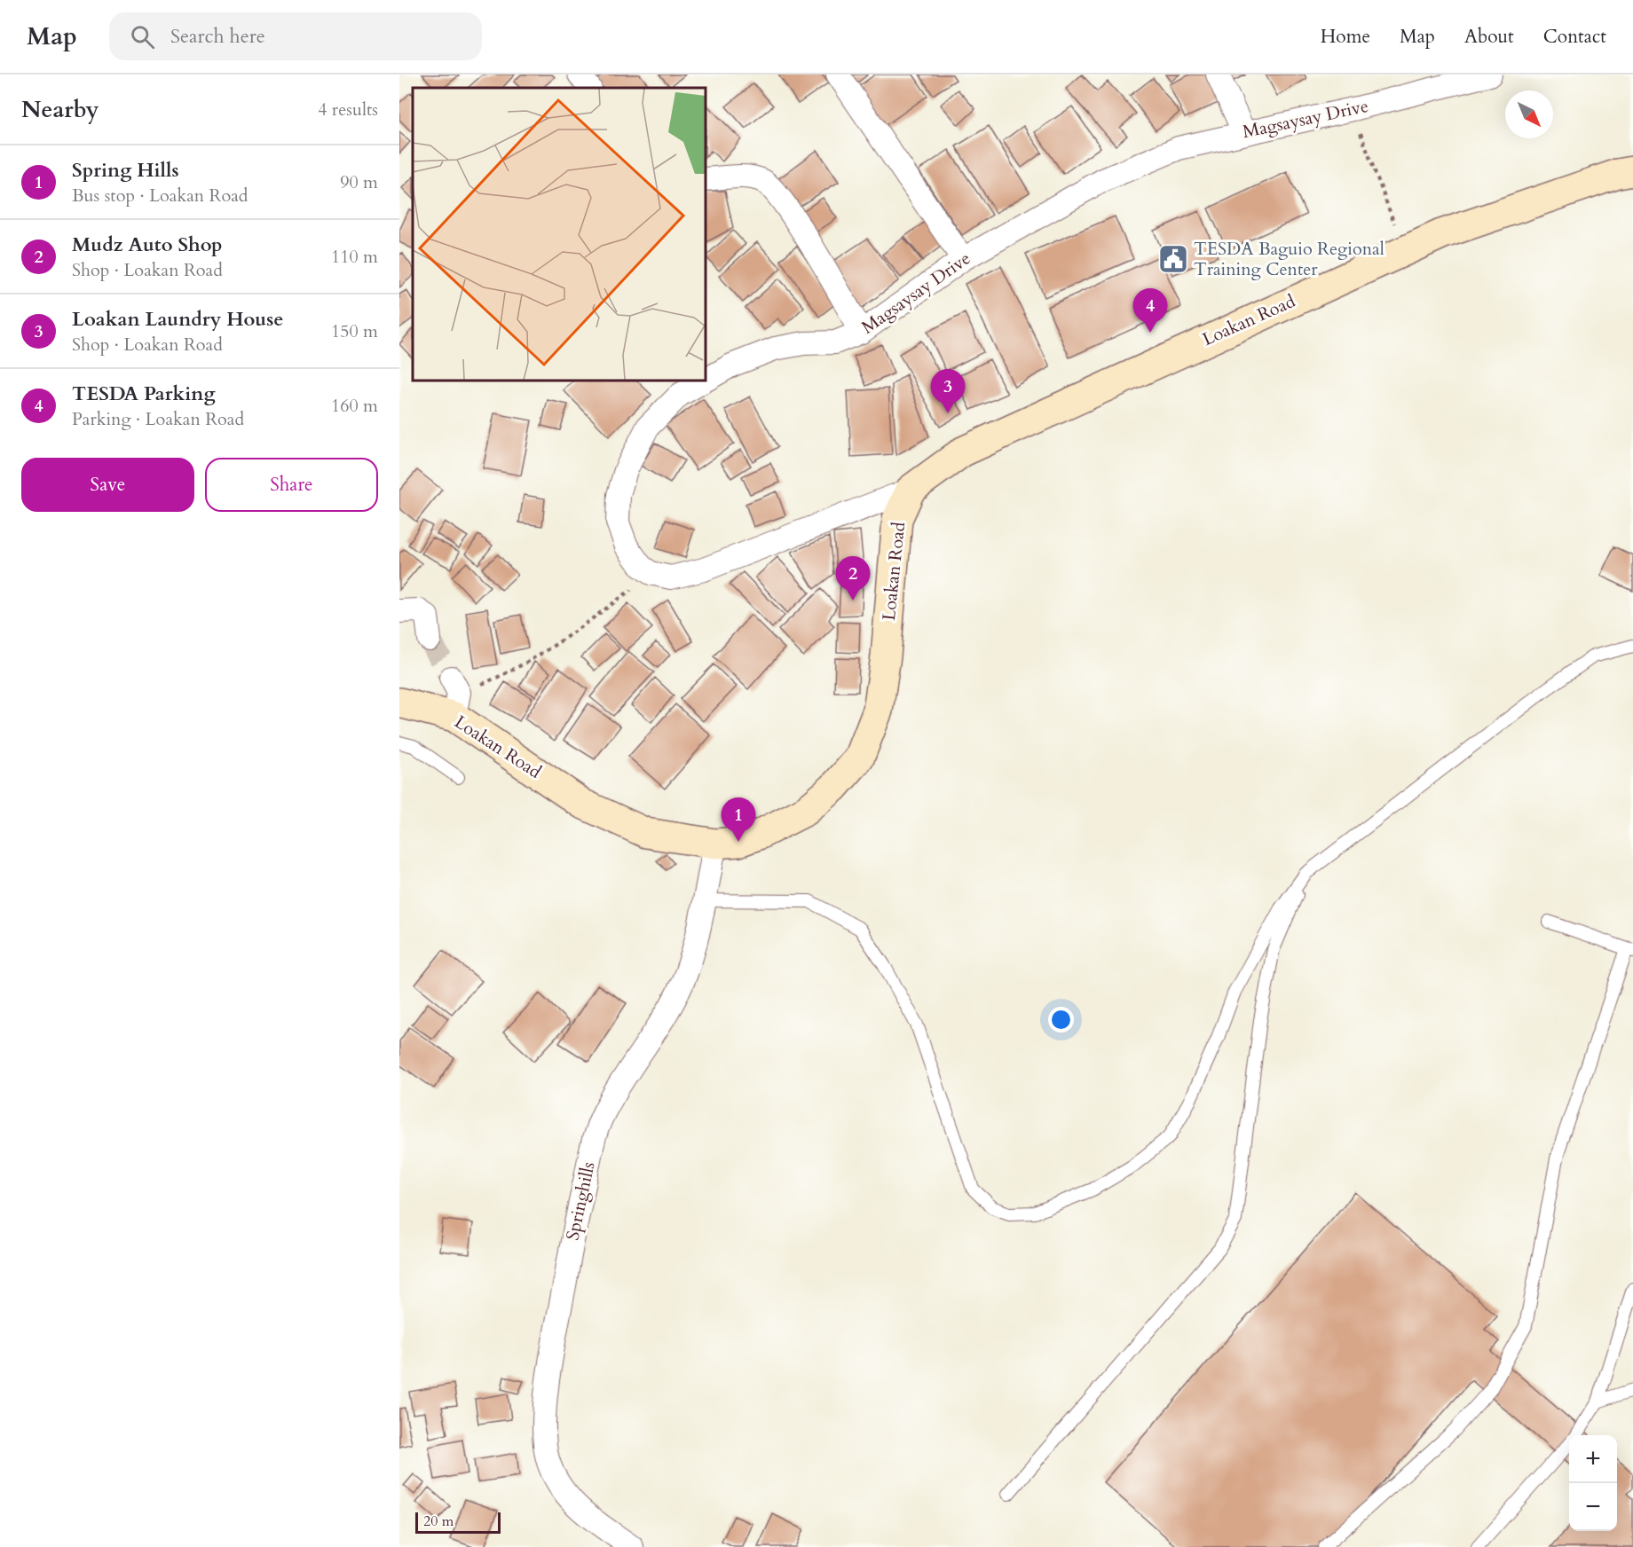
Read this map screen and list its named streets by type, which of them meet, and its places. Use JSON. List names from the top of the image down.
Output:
{
  "streets": {
    "main road": ["Loakan Road"],
    "street": ["Magsaysay Drive", "Springhills"]
  },
  "crossings": [
    ["Magsaysay Drive", "Loakan Road"],
    ["Loakan Road", "Springhills"]
  ],
  "places": {
    "public building": ["TESDA Baguio Regional Training Center"]
  },
  "scale_bar": "20 m",
  "north": "bottom right",
  "page": {
    "header": "Map",
    "search": "Search here",
    "nav": [
      "Home",
      "Map",
      "About",
      "Contact"
    ],
    "heading": ["Nearby", "4 results"],
    "list": [
      {
        "mark": "1",
        "name": "Spring Hills",
        "note": "Bus stop · Loakan Road",
        "value": "90 m"
      },
      {
        "mark": "2",
        "name": "Mudz Auto Shop",
        "note": "Shop · Loakan Road",
        "value": "110 m"
      },
      {
        "mark": "3",
        "name": "Loakan Laundry House",
        "note": "Shop · Loakan Road",
        "value": "150 m"
      },
      {
        "mark": "4",
        "name": "TESDA Parking",
        "note": "Parking · Loakan Road",
        "value": "160 m"
      }
    ],
    "pins": [
      "4",
      "3",
      "2",
      "1"
    ],
    "buttons": ["Save", "Share"],
    "map_buttons": ["+", "−"],
    "scale": "20 m"
  }
}
